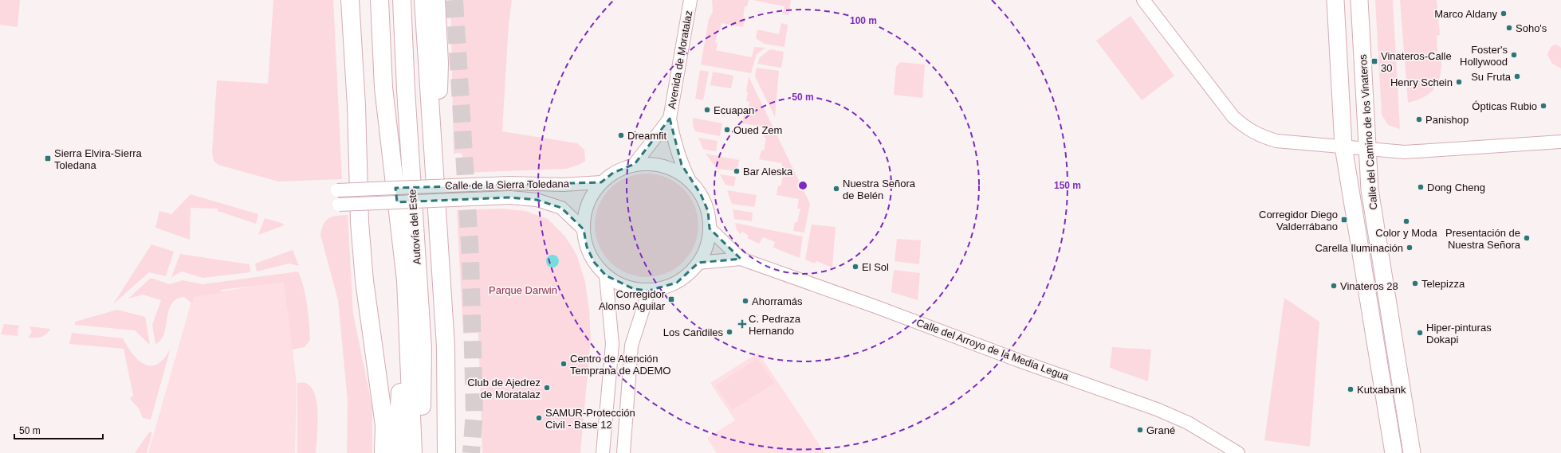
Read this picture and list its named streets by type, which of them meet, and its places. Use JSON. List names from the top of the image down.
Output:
{
  "streets": {
    "highway": ["Autovía del Este"],
    "main road": ["Calle del Camino de los Vinateros"],
    "street": ["Avenida de Moratalaz", "Calle de la Sierra Toledana", "Calle del Arroyo de la Media Legua"]
  },
  "parks": ["Parque Darwin"],
  "places": {
    "other": [
      "Marco Aldany",
      "Soho's",
      "Foster's Hollywood",
      "Su Fruta",
      "Henry Schein",
      "Ópticas Rubio",
      "Ecuapan",
      "Panishop",
      "Oued Zem",
      "Dreamfit",
      "Bar Aleska",
      "Dong Cheng",
      "Nuestra Señora de Belén",
      "Color y Moda",
      "Presentación de Nuestra Señora",
      "Carella Iluminación",
      "El Sol",
      "Telepizza",
      "Vinateros 28",
      "Ahorramás",
      "Los Candiles",
      "Hiper-pinturas Dokapi",
      "Centro de Atención Temprana de ADEMO",
      "Club de Ajedrez de Moratalaz",
      "Kutxabank",
      "SAMUR-Protección Civil - Base 12",
      "Grané"
    ],
    "transit": [
      "Vinateros-Calle 30",
      "Sierra Elvira-Sierra Toledana",
      "Corregidor Diego Valderrábano",
      "Corregidor Alonso Aguilar"
    ],
    "health": ["C. Pedraza Hernando"]
  },
  "scale_bar": "50 m",
  "rings": ["100 m", "50 m", "150 m"]
}
